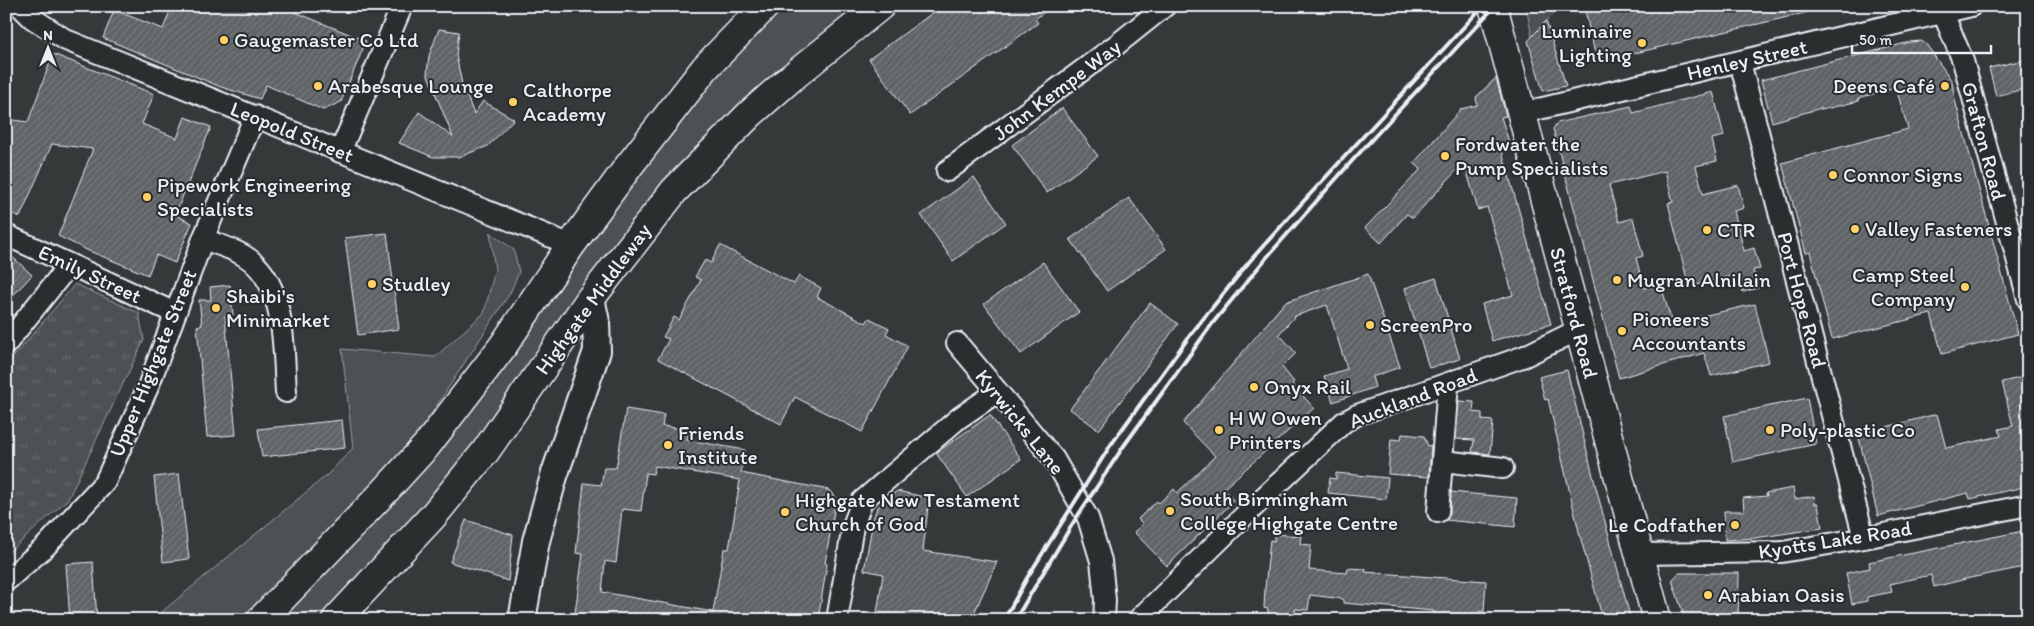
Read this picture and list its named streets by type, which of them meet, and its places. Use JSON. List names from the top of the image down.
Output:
{
  "streets": {
    "highway": ["Highgate Middleway", "Stratford Road"],
    "street": [
      "Henley Street",
      "John Kempe Way",
      "Leopold Street",
      "Grafton Road",
      "Emily Street",
      "Port Hope Road",
      "Upper Highgate Street",
      "Auckland Road",
      "Kyrwicks Lane",
      "Kyotts Lake Road"
    ]
  },
  "crossings": [
    ["Henley Street", "Grafton Road"],
    ["Henley Street", "Port Hope Road"],
    ["Henley Street", "Stratford Road"],
    ["Leopold Street", "Upper Highgate Street"],
    ["Emily Street", "Upper Highgate Street"],
    ["Port Hope Road", "Kyotts Lake Road"],
    ["Stratford Road", "Auckland Road"],
    ["Stratford Road", "Kyotts Lake Road"]
  ],
  "places": [
    "Gaugemaster Co Ltd",
    "Luminaire Lighting",
    "Arabesque Lounge",
    "Deens Café",
    "Calthorpe Academy",
    "Fordwater the Pump Specialists",
    "Connor Signs",
    "Pipework Engineering Specialists",
    "Valley Fasteners",
    "CTR",
    "Mugran Alnilain",
    "Studley",
    "Camp Steel Company",
    "Shaibi's Minimarket",
    "ScreenPro",
    "Pioneers Accountants",
    "Onyx Rail",
    "H W Owen Printers",
    "Poly-plastic Co",
    "Friends Institute",
    "South Birmingham College Highgate Centre",
    "Highgate New Testament Church of God",
    "Le Codfather",
    "Arabian Oasis"
  ],
  "scale_bar": "50 m",
  "north": "top"
}
